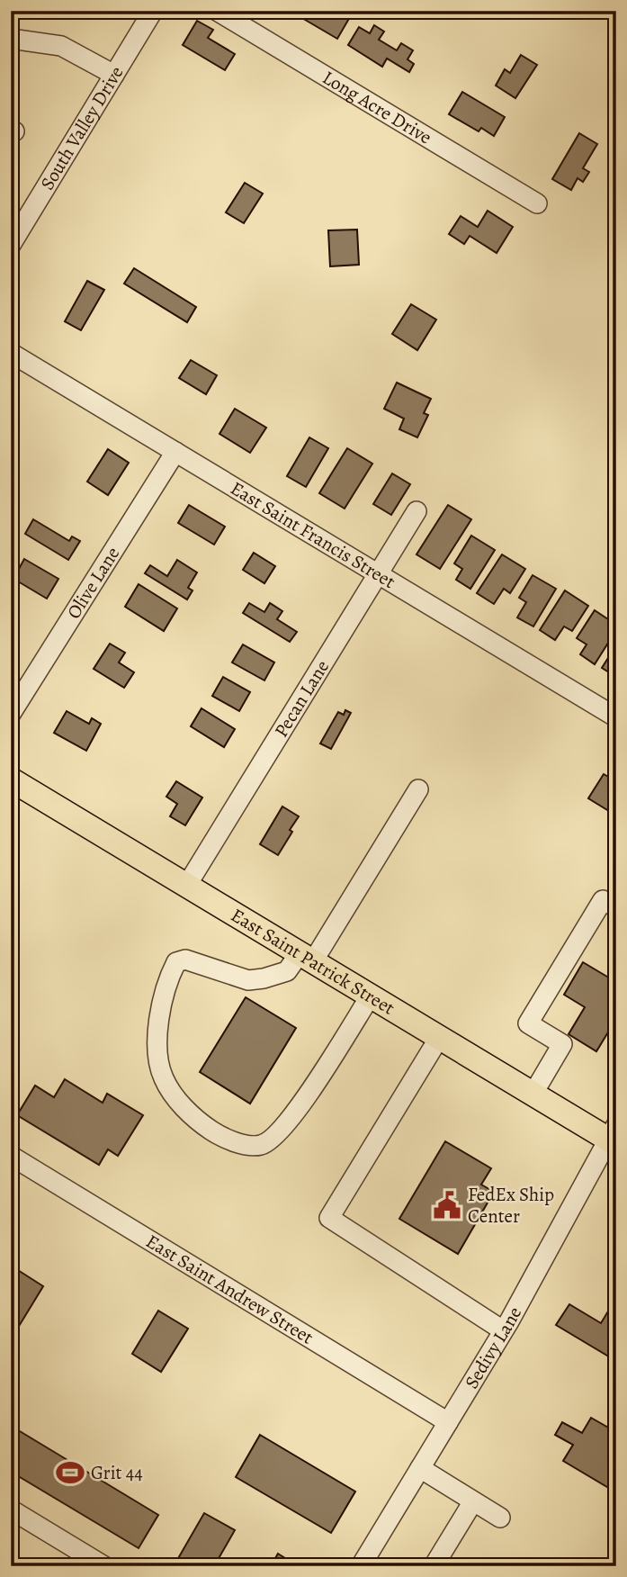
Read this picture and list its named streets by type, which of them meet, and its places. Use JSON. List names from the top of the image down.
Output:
{
  "streets": {
    "main road": ["East Saint Patrick Street"],
    "street": [
      "Long Acre Drive",
      "South Valley Drive",
      "East Saint Francis Street",
      "Olive Lane",
      "Pecan Lane",
      "East Saint Andrew Street",
      "Sedivy Lane"
    ]
  },
  "crossings": [
    ["East Saint Francis Street", "Olive Lane"],
    ["East Saint Francis Street", "Pecan Lane"],
    ["Pecan Lane", "East Saint Patrick Street"],
    ["East Saint Patrick Street", "Sedivy Lane"],
    ["East Saint Andrew Street", "Sedivy Lane"]
  ],
  "places": {
    "public building": ["FedEx Ship Center"],
    "sports": ["Grit 44"]
  }
}
